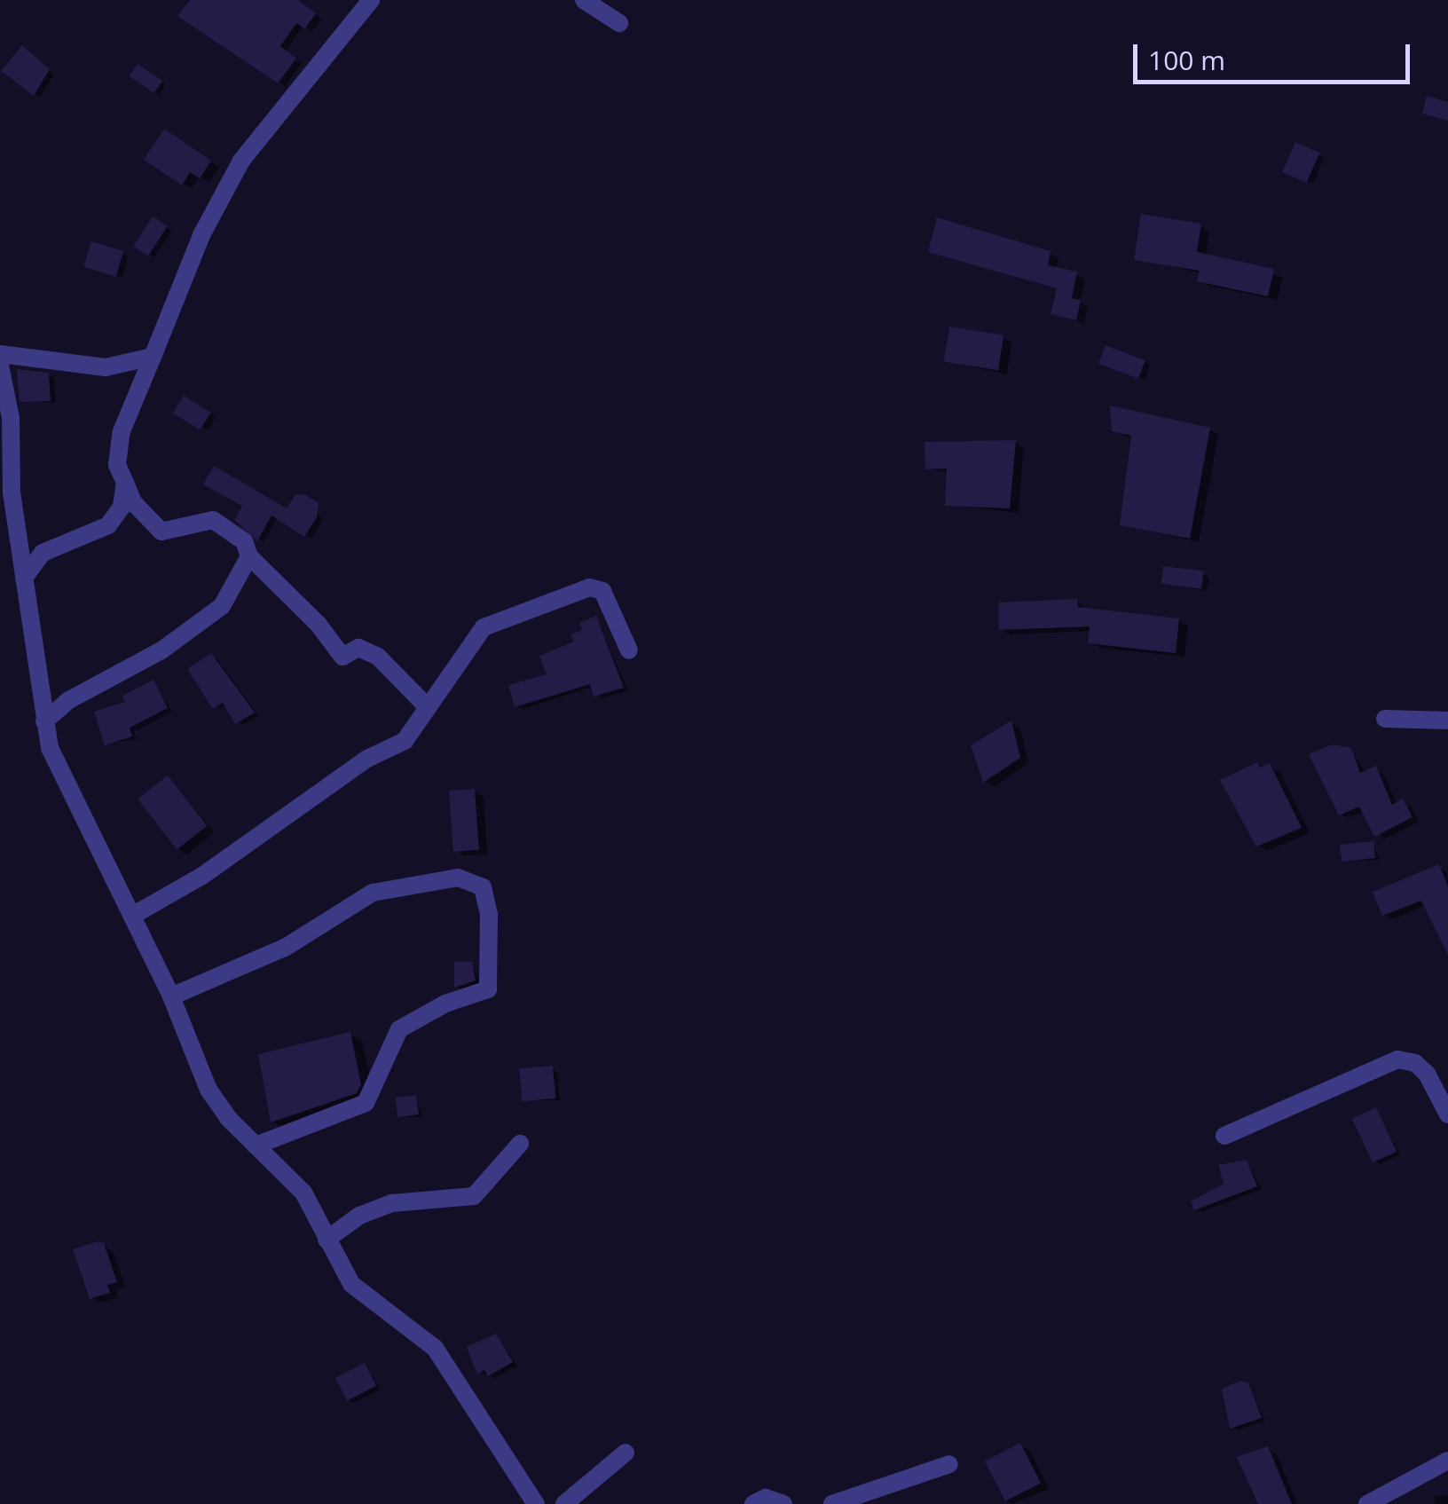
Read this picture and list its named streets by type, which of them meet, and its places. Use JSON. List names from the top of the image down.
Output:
{
  "scale_bar": "100 m"
}
